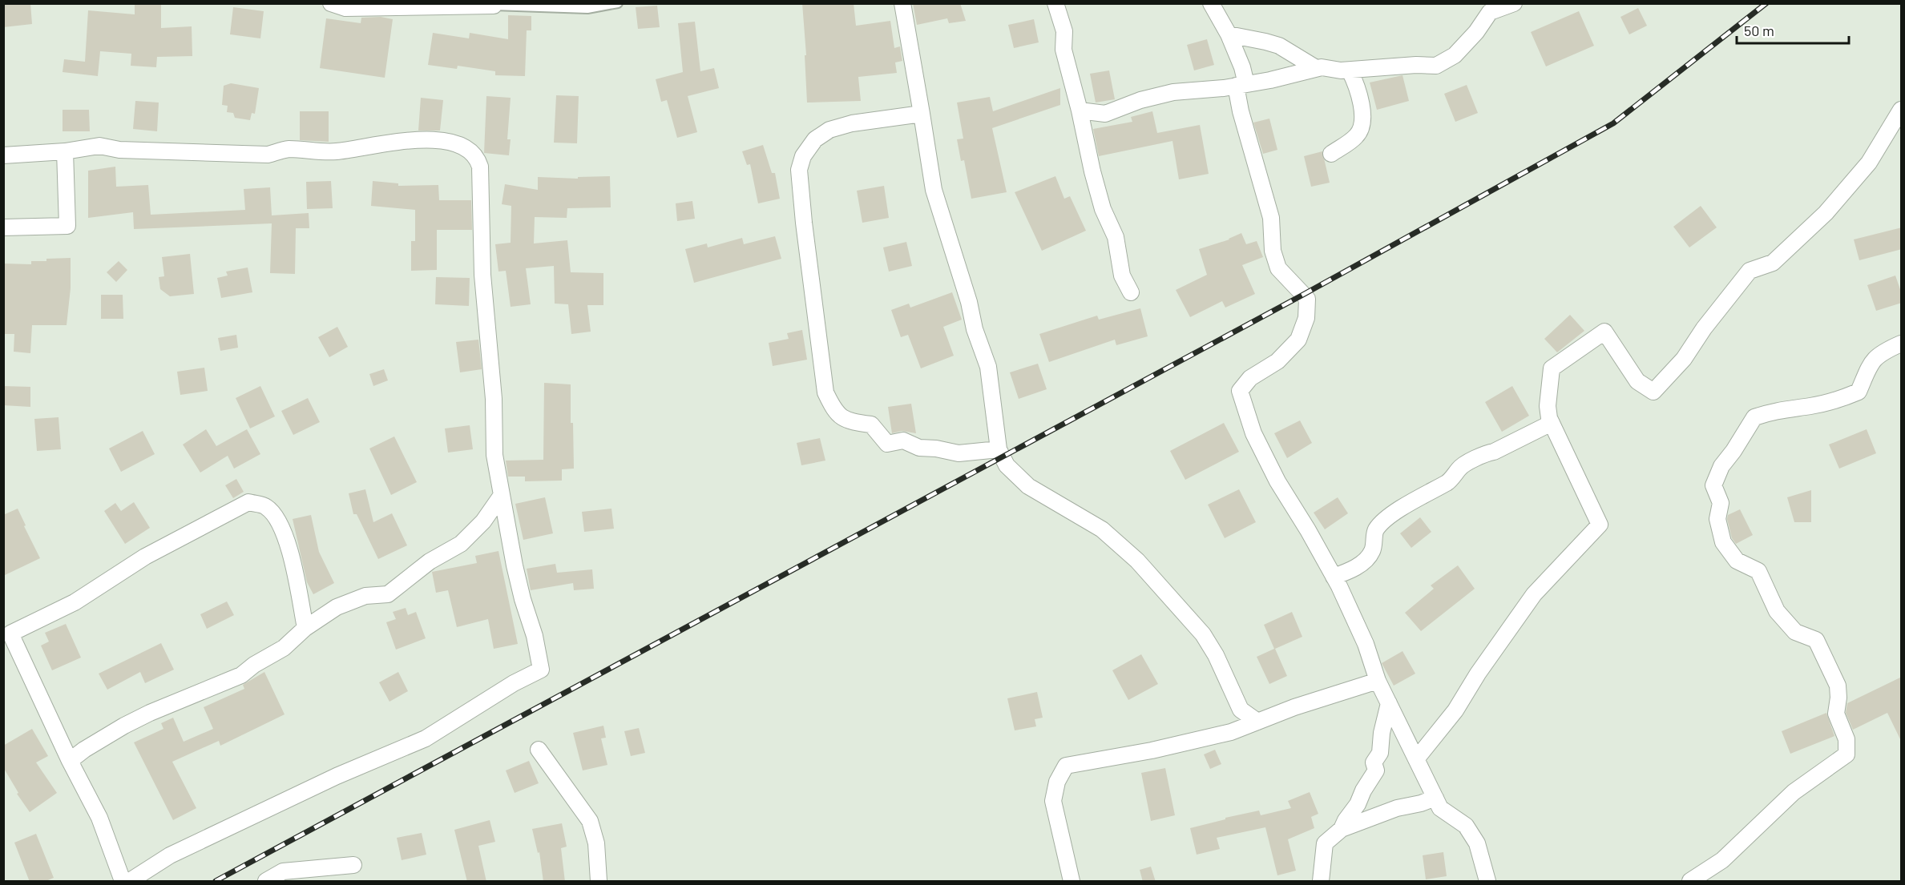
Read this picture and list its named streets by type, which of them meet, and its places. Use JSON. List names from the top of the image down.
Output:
{
  "scale_bar": "50 m"
}
